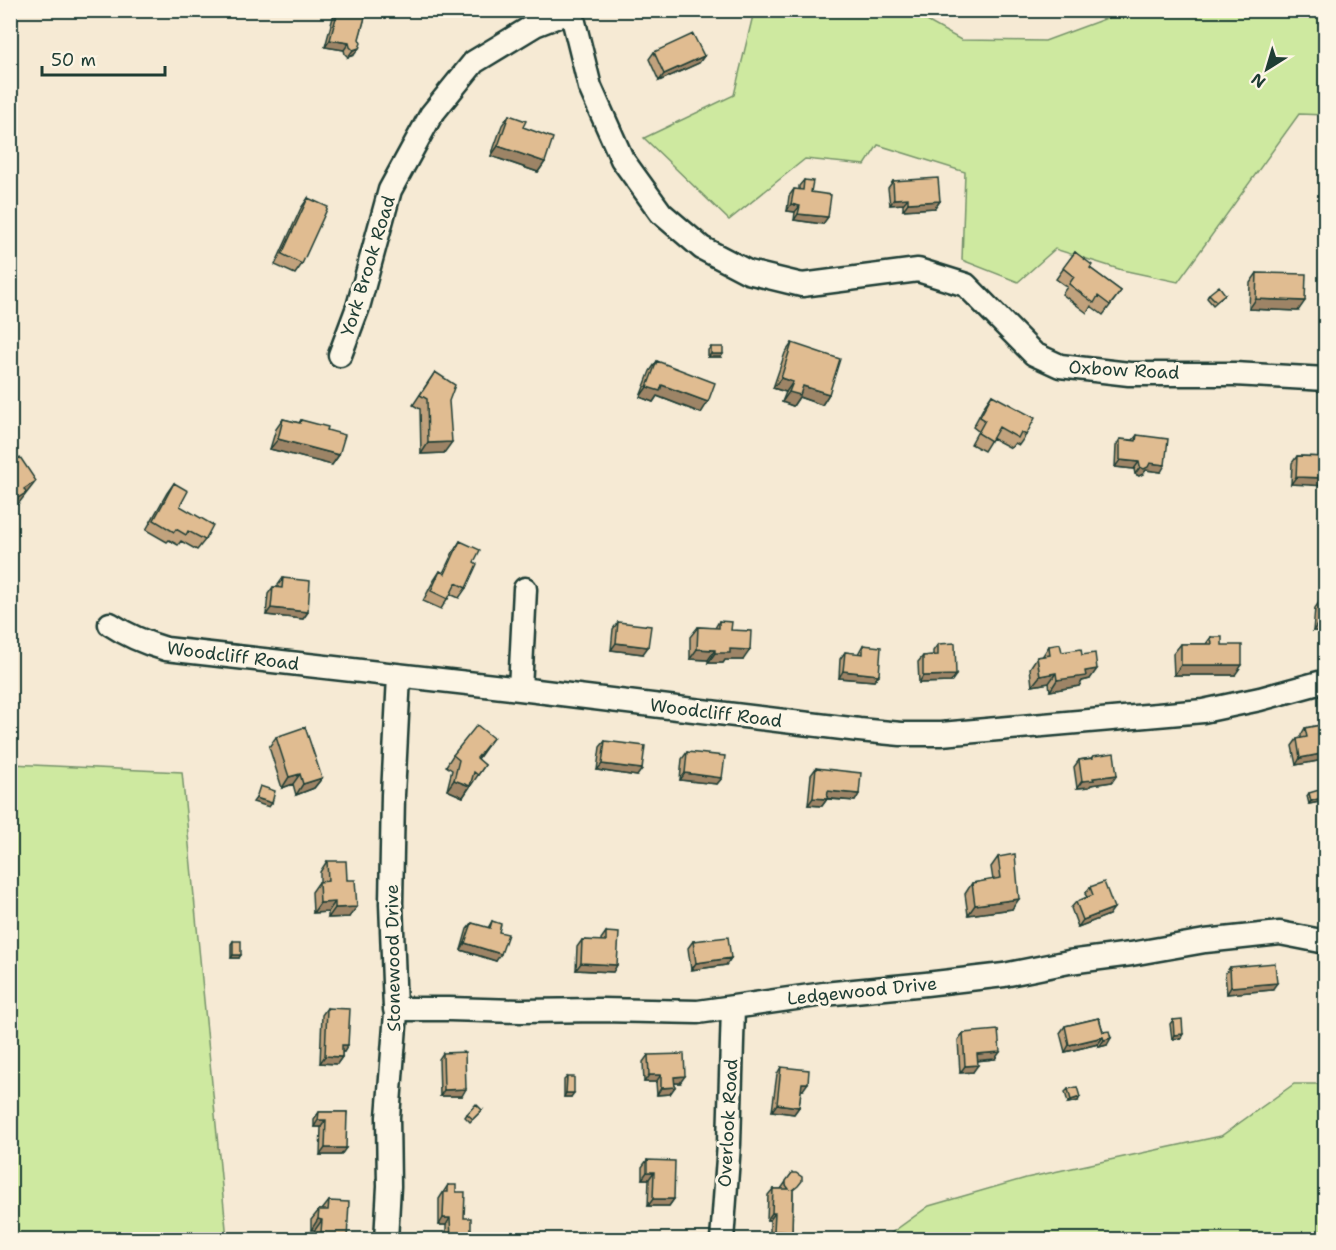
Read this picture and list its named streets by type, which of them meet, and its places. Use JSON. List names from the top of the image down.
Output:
{
  "streets": {
    "street": [
      "York Brook Road",
      "Oxbow Road",
      "Woodcliff Road",
      "Stonewood Drive",
      "Ledgewood Drive",
      "Overlook Road"
    ]
  },
  "crossings": [
    ["York Brook Road", "Oxbow Road"],
    ["Woodcliff Road", "Stonewood Drive"],
    ["Stonewood Drive", "Ledgewood Drive"],
    ["Ledgewood Drive", "Overlook Road"]
  ],
  "scale_bar": "50 m",
  "north": "bottom left"
}
